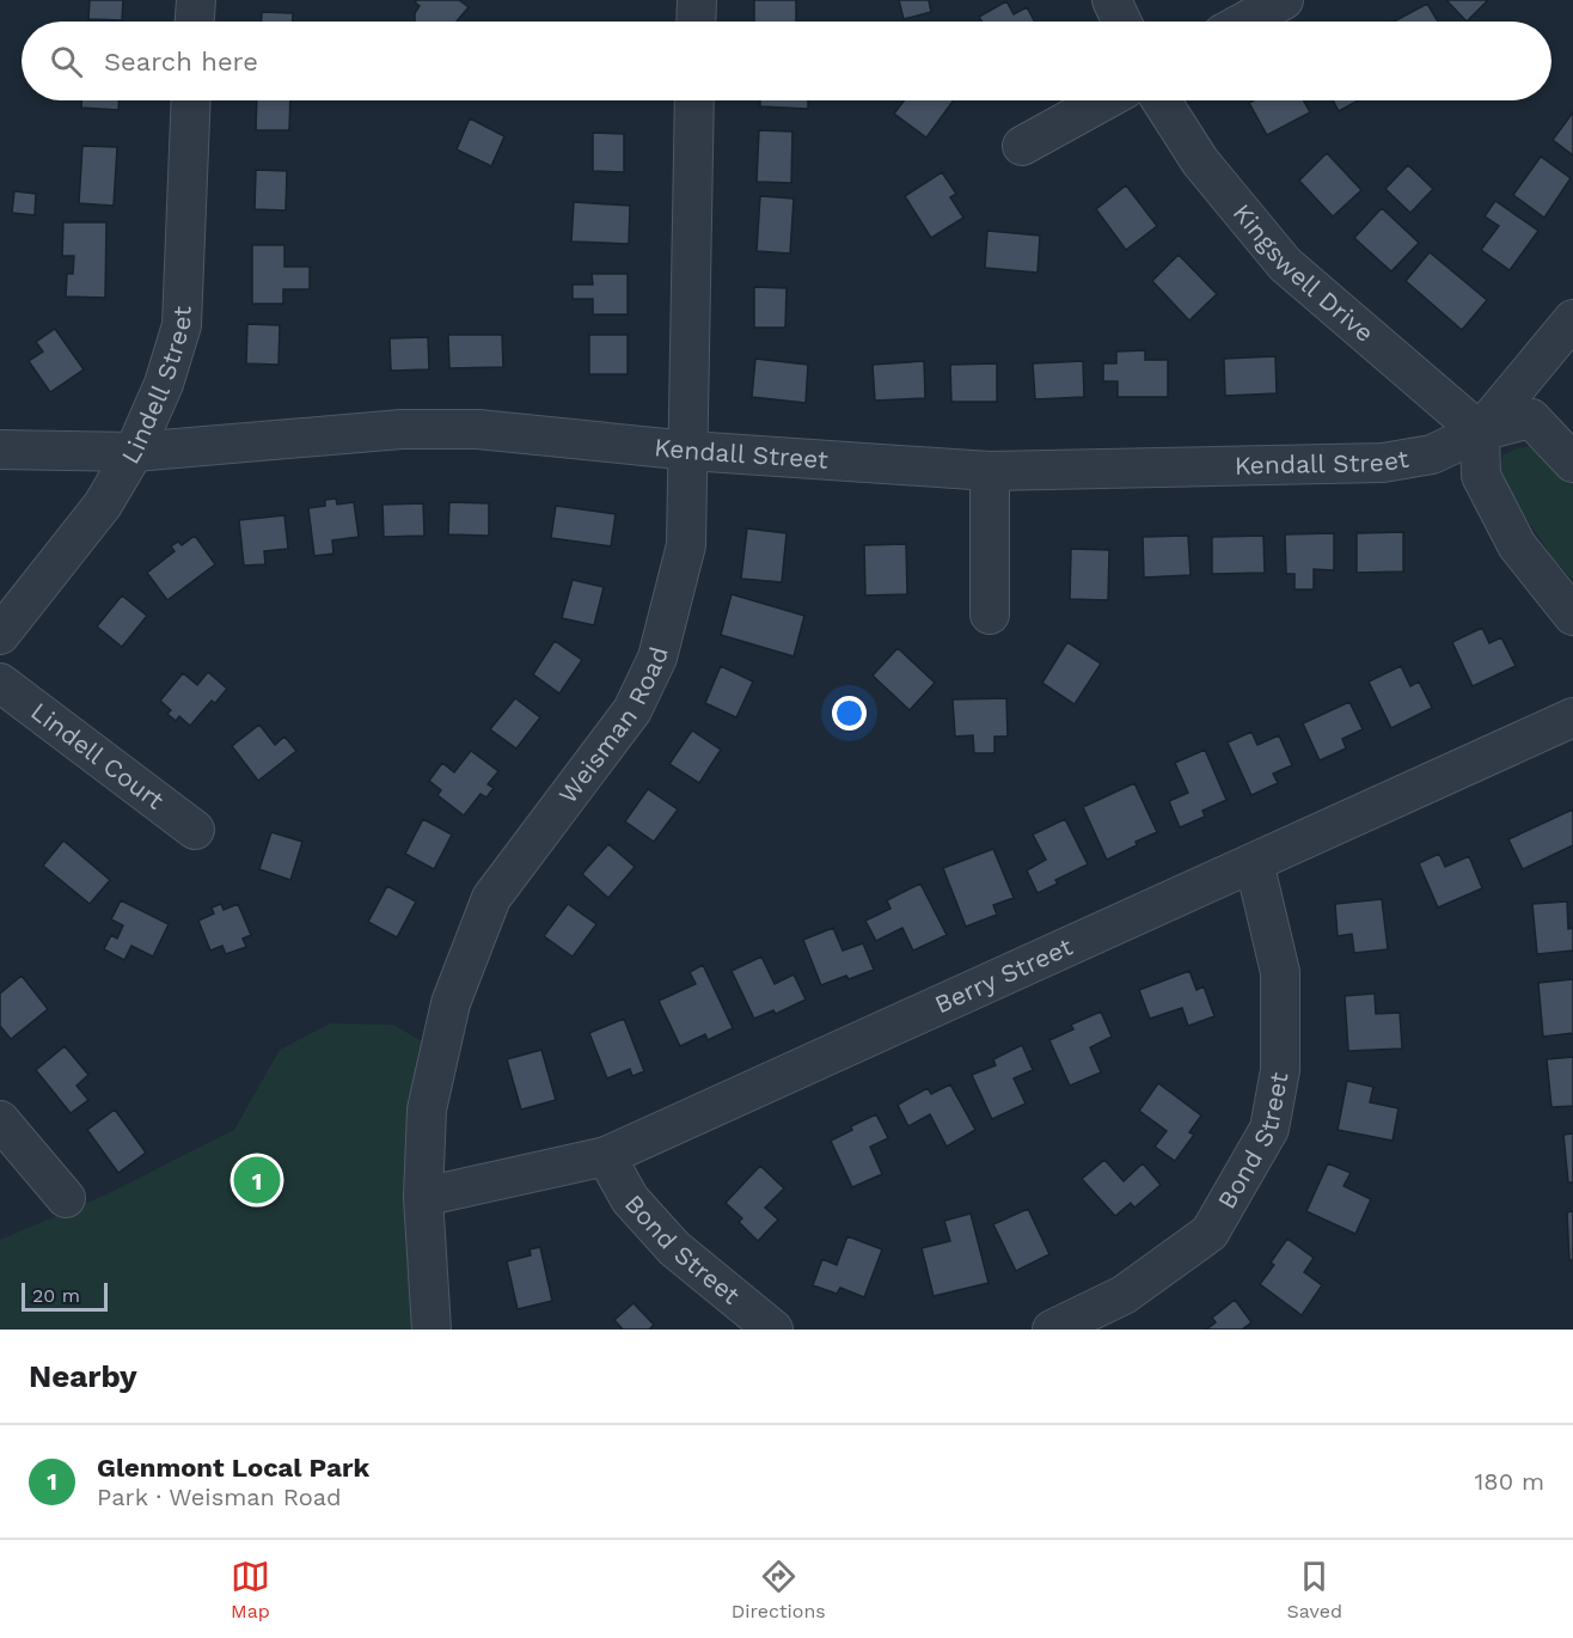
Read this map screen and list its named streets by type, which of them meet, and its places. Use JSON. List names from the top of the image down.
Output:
{
  "streets": {
    "street": [
      "Kingswell Drive",
      "Lindell Street",
      "Kendall Street",
      "Weisman Road",
      "Lindell Court",
      "Berry Street",
      "Bond Street"
    ]
  },
  "crossings": [
    ["Kingswell Drive", "Kendall Street"],
    ["Lindell Street", "Kendall Street"],
    ["Kendall Street", "Weisman Road"],
    ["Weisman Road", "Berry Street"],
    ["Berry Street", "Bond Street"]
  ],
  "scale_bar": "20 m",
  "page": {
    "search": "Search here",
    "pins": "1",
    "scale": "20 m",
    "heading": "Nearby",
    "list": [
      {
        "mark": "1",
        "name": "Glenmont Local Park",
        "note": "Park · Weisman Road",
        "value": "180 m"
      }
    ],
    "nav": ["Map", "Directions", "Saved"]
  }
}
